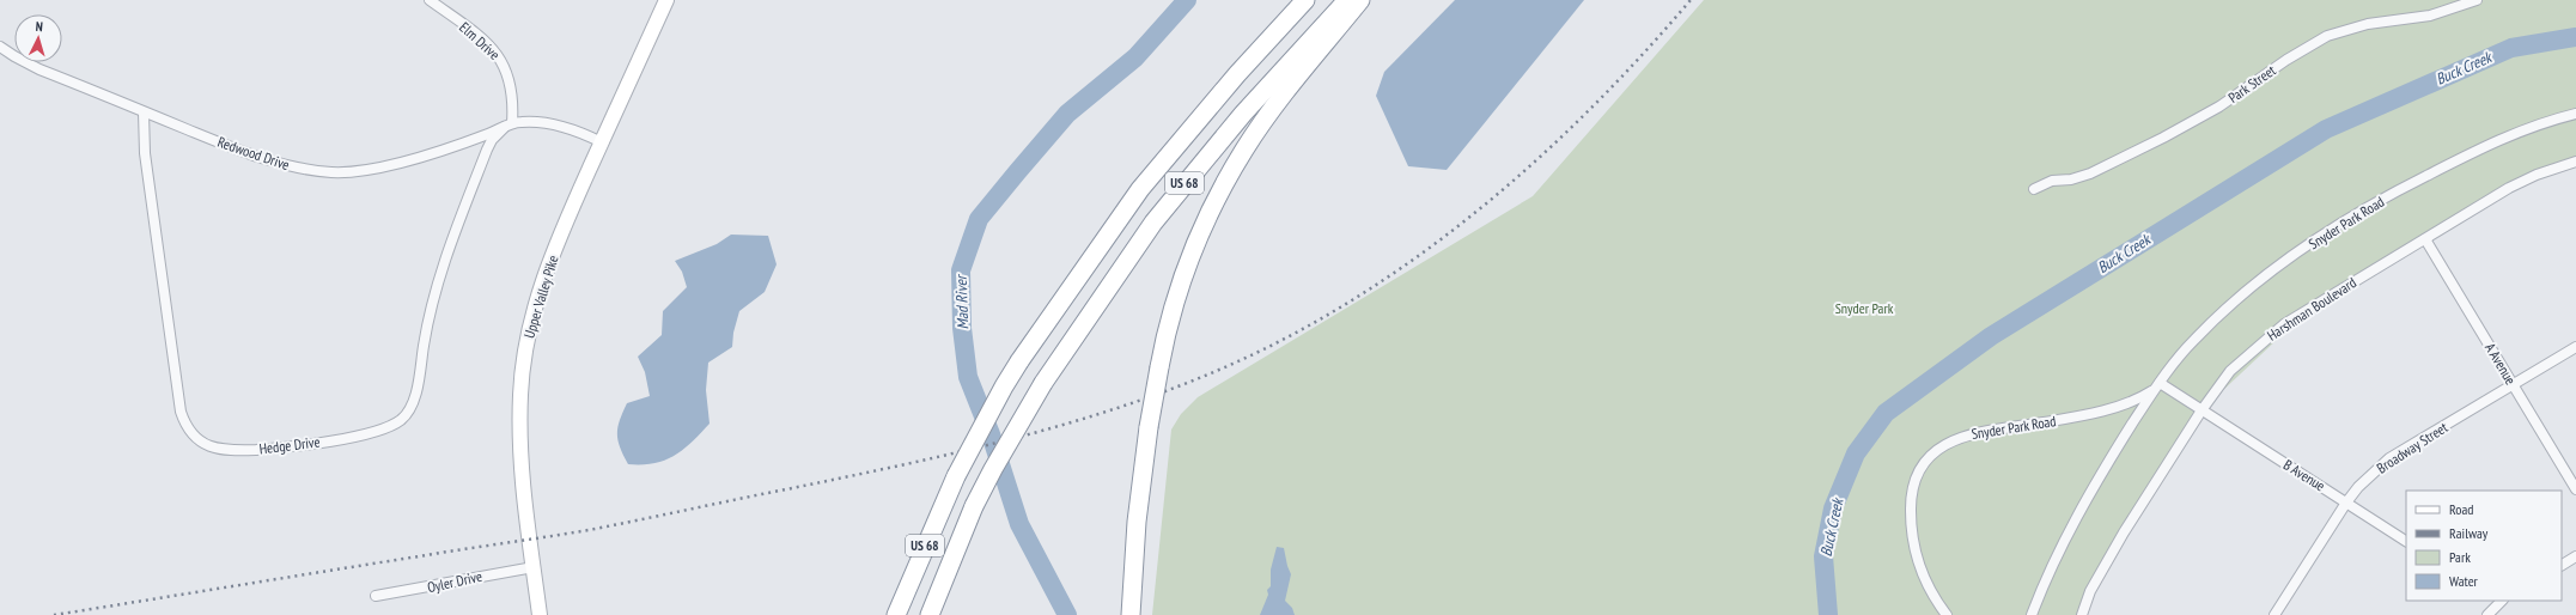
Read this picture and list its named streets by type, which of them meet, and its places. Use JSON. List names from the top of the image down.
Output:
{
  "streets": {
    "highway": ["US 68"],
    "street": [
      "Elm Drive",
      "Park Street",
      "Redwood Drive",
      "Snyder Park Road",
      "Upper Valley Pike",
      "Harshman Boulevard",
      "A Avenue",
      "Hedge Drive",
      "Broadway Street",
      "B Avenue",
      "Oyler Drive"
    ]
  },
  "crossings": [
    ["Elm Drive", "Redwood Drive"],
    ["Elm Drive", "Hedge Drive"],
    ["Redwood Drive", "Upper Valley Pike"],
    ["Redwood Drive", "Hedge Drive"],
    ["Snyder Park Road", "B Avenue"],
    ["Upper Valley Pike", "Oyler Drive"],
    ["Harshman Boulevard", "A Avenue"],
    ["Harshman Boulevard", "B Avenue"],
    ["A Avenue", "Broadway Street"],
    ["Broadway Street", "B Avenue"]
  ],
  "water": ["Buck Creek", "Mad River"],
  "parks": ["Snyder Park"],
  "legend": [
    "Road",
    "Railway",
    "Park",
    "Water"
  ],
  "north": "top"
}
